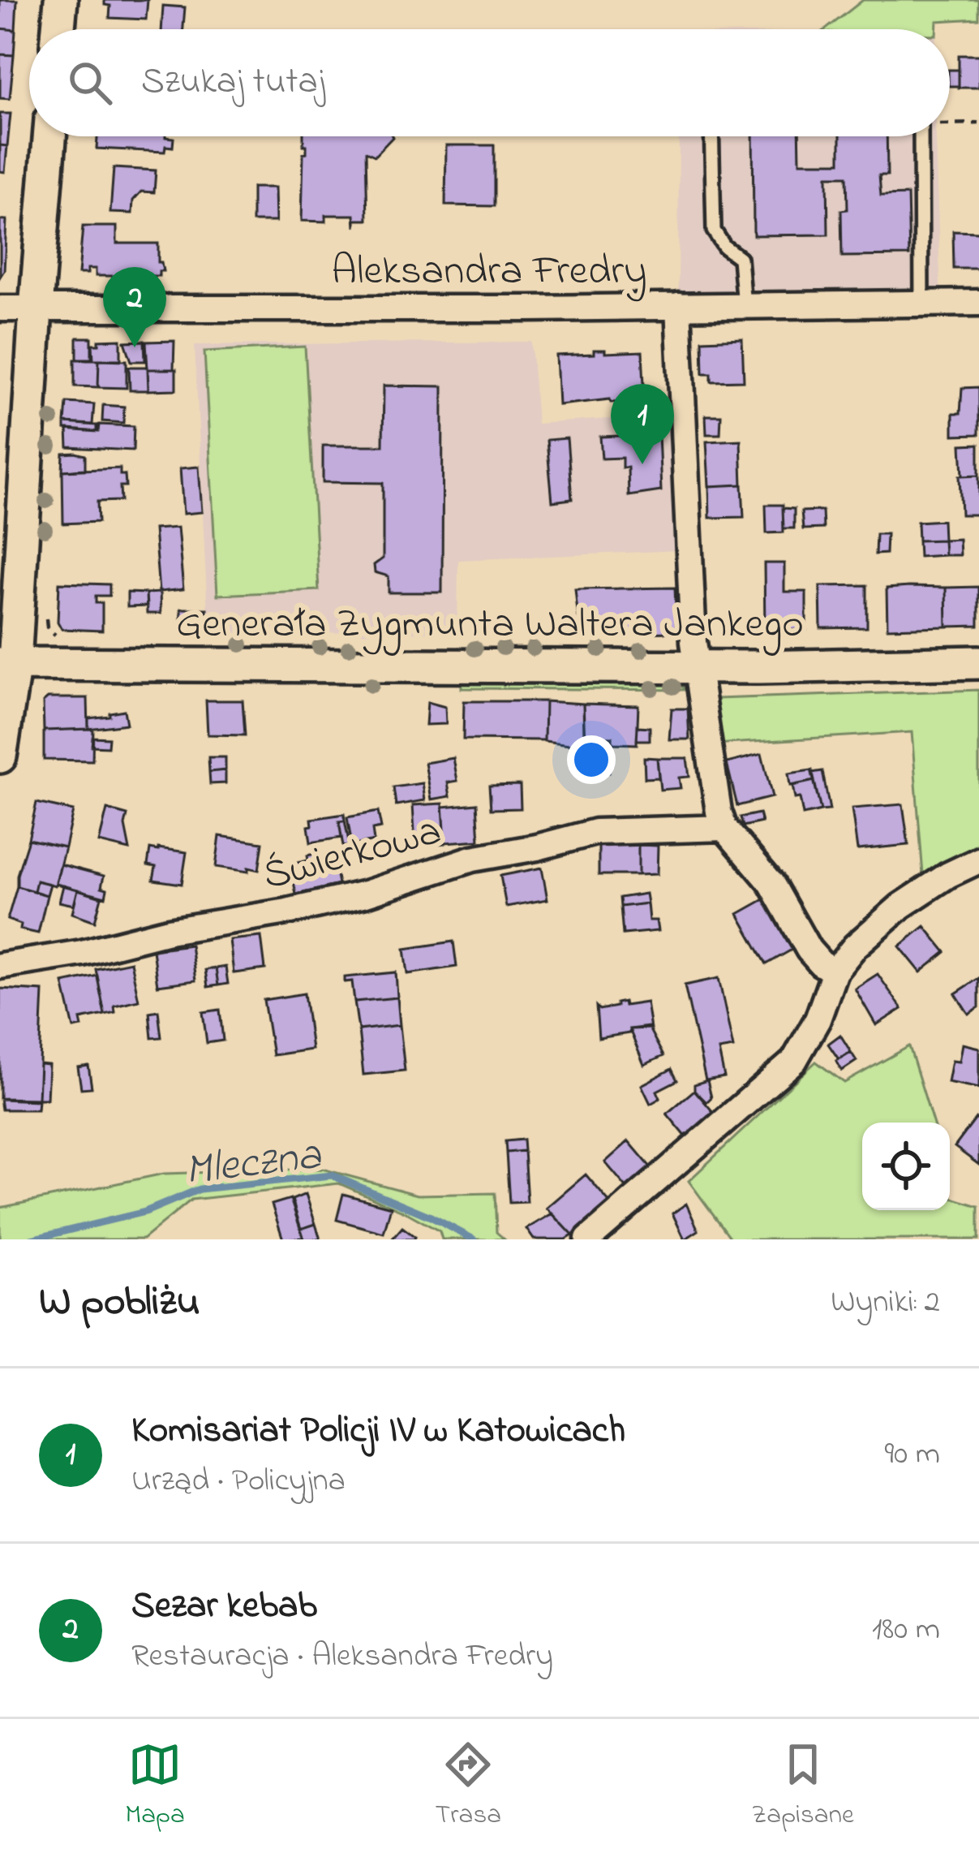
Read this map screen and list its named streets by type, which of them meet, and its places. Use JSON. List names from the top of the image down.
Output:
{
  "streets": {
    "street": ["Aleksandra Fredry", "Generała Zygmunta Waltera Jankego", "Świerkowa"]
  },
  "water": ["Mleczna"],
  "page": {
    "search": "Szukaj tutaj",
    "pins": ["2", "1"],
    "heading": ["W pobliżu", "Wyniki: 2"],
    "list": [
      {
        "mark": "1",
        "name": "Komisariat Policji IV w Katowicach",
        "note": "Urząd · Policyjna",
        "value": "90 m"
      },
      {
        "mark": "2",
        "name": "Sezar kebab",
        "note": "Restauracja · Aleksandra Fredry",
        "value": "180 m"
      }
    ],
    "nav": ["Mapa", "Trasa", "Zapisane"]
  }
}
